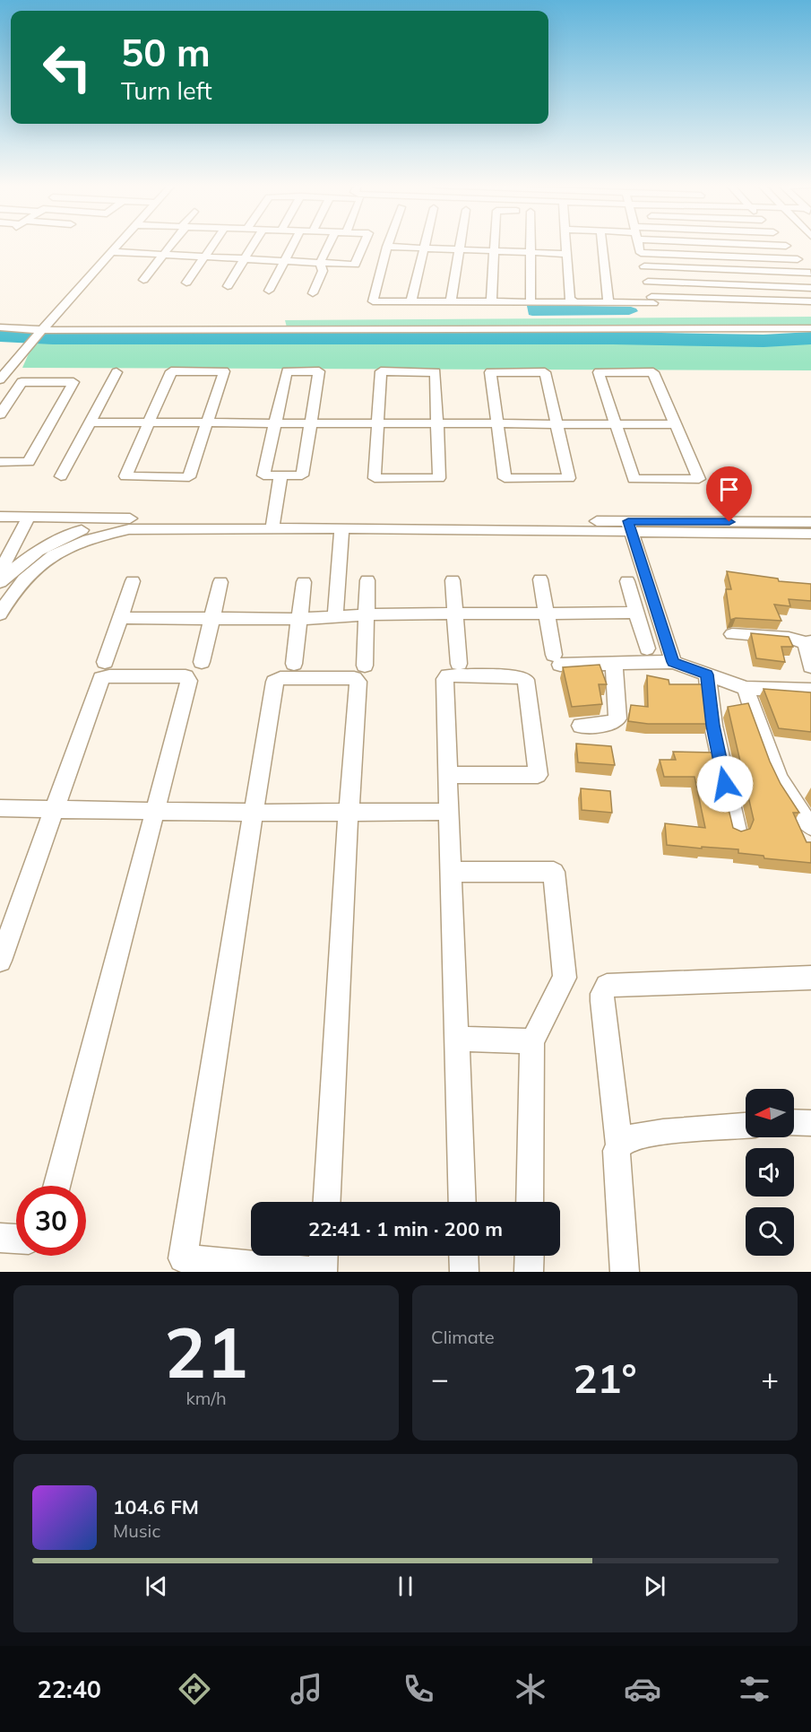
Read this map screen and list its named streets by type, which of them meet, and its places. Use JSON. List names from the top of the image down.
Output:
{
  "north": "left",
  "page": {
    "turn": ["50 m", "Turn left"],
    "limit": "30",
    "trip": "22:41 · 1 min · 200 m",
    "tile": [
      ["21", "km/h"],
      "Climate"
    ],
    "heat": ["−", "21°", "+"],
    "song": ["104.6 FM", "Music"],
    "tabs": "22:40"
  }
}
